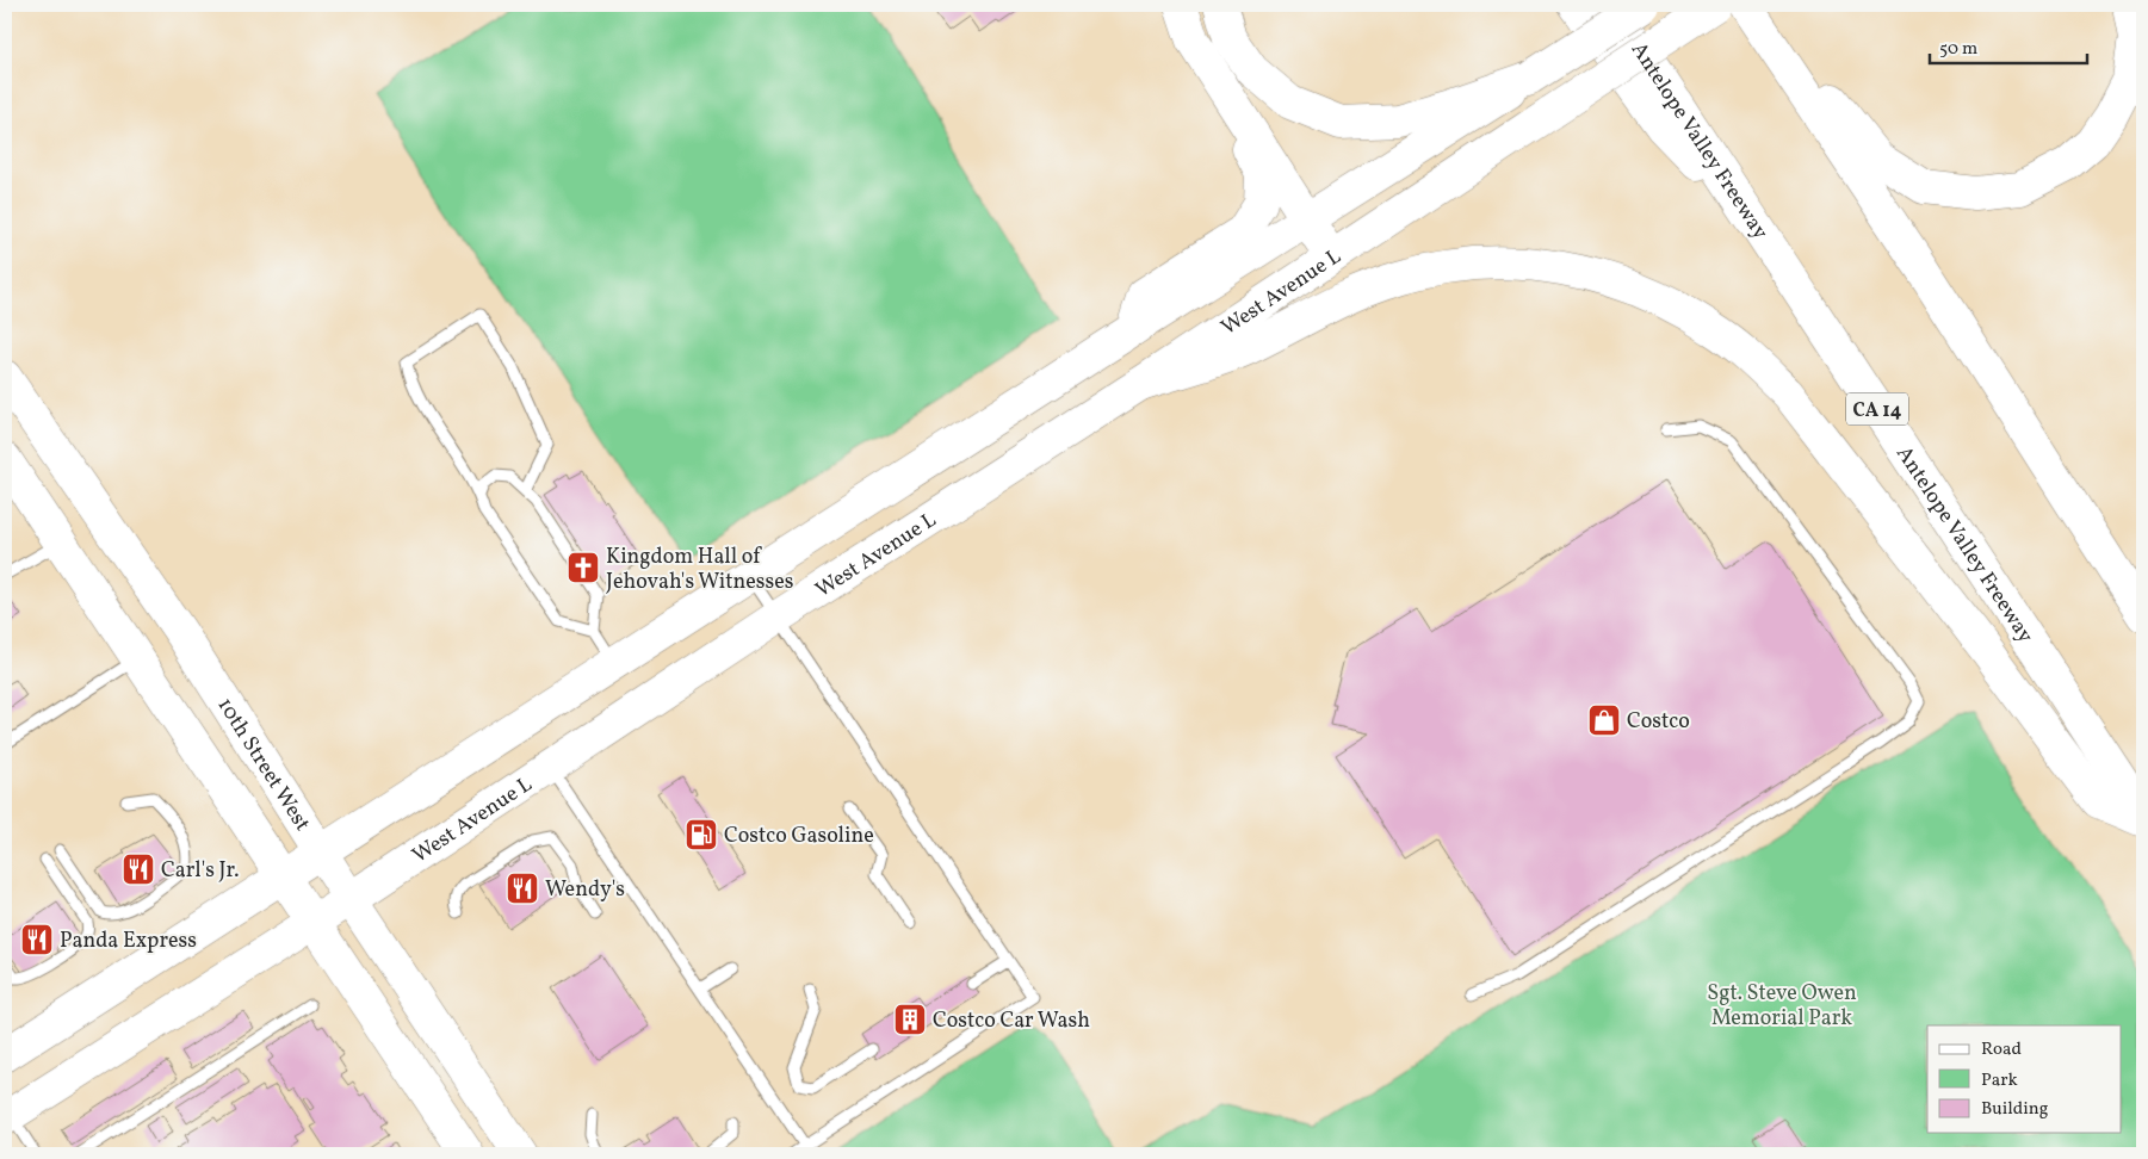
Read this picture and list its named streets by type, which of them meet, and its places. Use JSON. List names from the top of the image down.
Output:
{
  "streets": {
    "main road": [
      "Antelope Valley Freeway",
      "West Avenue L",
      "CA 14",
      "10th Street West"
    ]
  },
  "crossings": [
    ["West Avenue L", "10th Street West"]
  ],
  "parks": ["Sgt. Steve Owen Memorial Park"],
  "places": {
    "church": ["Kingdom Hall of Jehovah's Witnesses"],
    "shop": ["Costco"],
    "fuel station": ["Costco Gasoline"],
    "restaurant": ["Carl's Jr.", "Wendy's", "Panda Express"],
    "building": ["Costco Car Wash"]
  },
  "legend": ["Road", "Park", "Building"],
  "scale_bar": "50 m"
}
